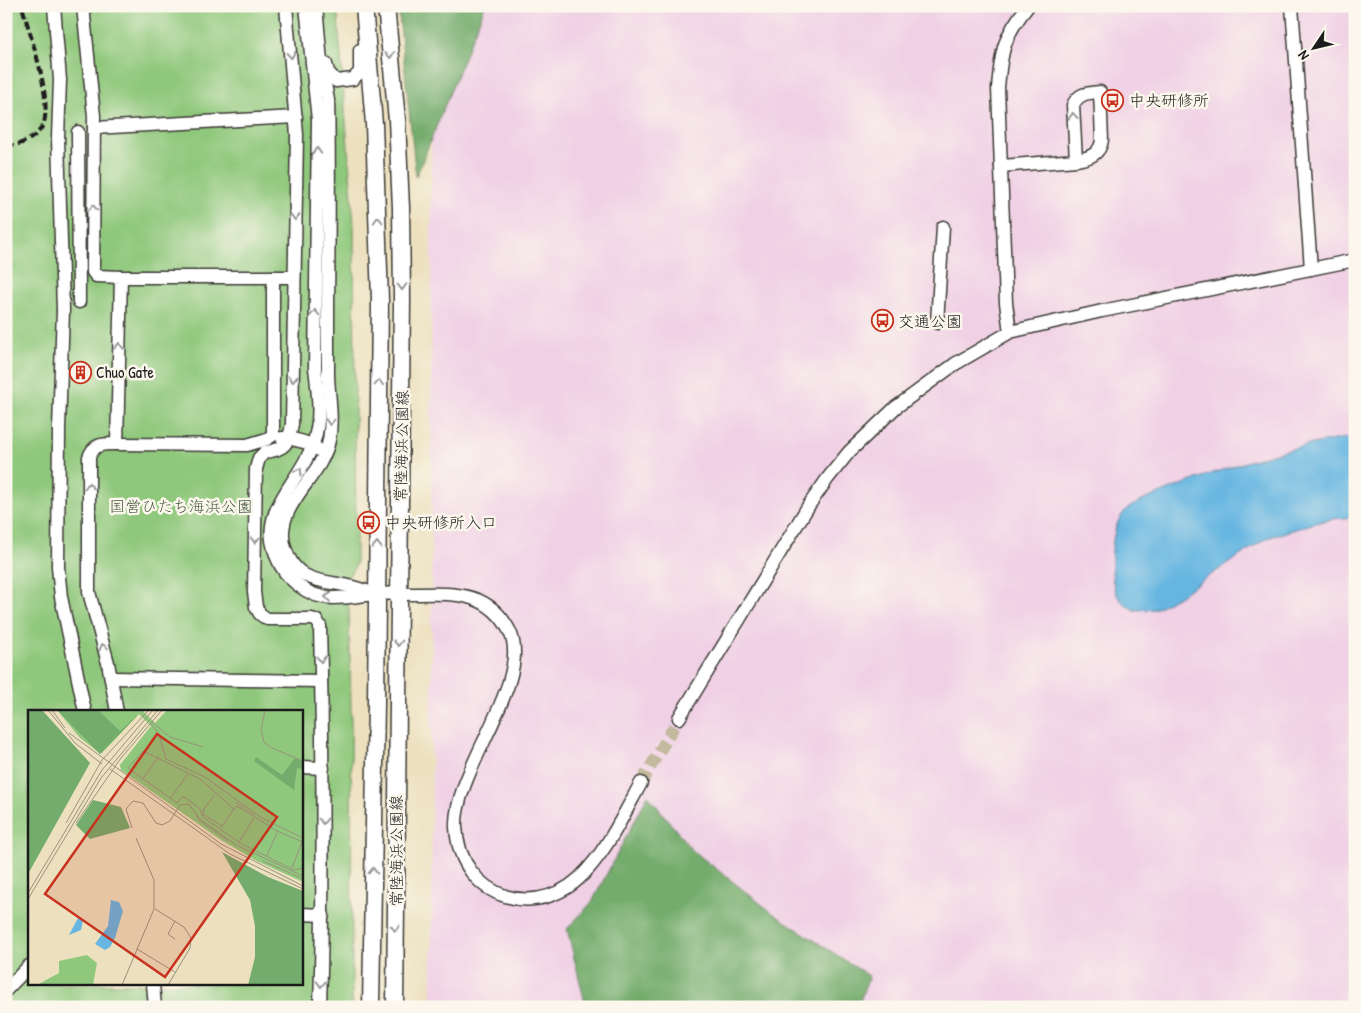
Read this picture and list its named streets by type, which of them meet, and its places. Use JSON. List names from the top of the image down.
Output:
{
  "streets": {
    "main road": ["常陸海浜公園線"]
  },
  "parks": ["国営ひたち海浜公園"],
  "places": {
    "bus stop": ["中央研修所", "交通公園", "中央研修所入口"],
    "building": ["Chuo Gate"]
  },
  "north": "bottom left"
}
